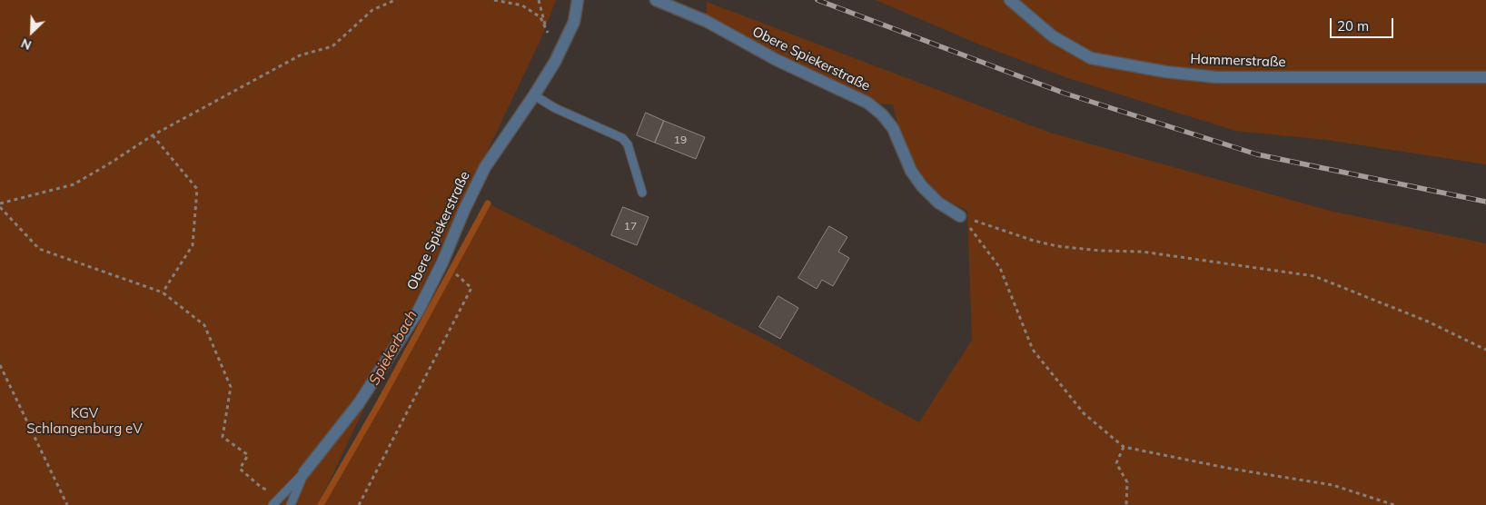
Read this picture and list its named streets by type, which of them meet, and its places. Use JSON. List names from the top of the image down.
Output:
{
  "streets": {
    "street": ["Obere Spiekerstraße", "Hammerstraße"]
  },
  "water": ["Spiekerbach"],
  "parks": ["KGV Schlangenburg eV"],
  "house_numbers": ["19", "17"],
  "scale_bar": "20 m",
  "north": "bottom left"
}
